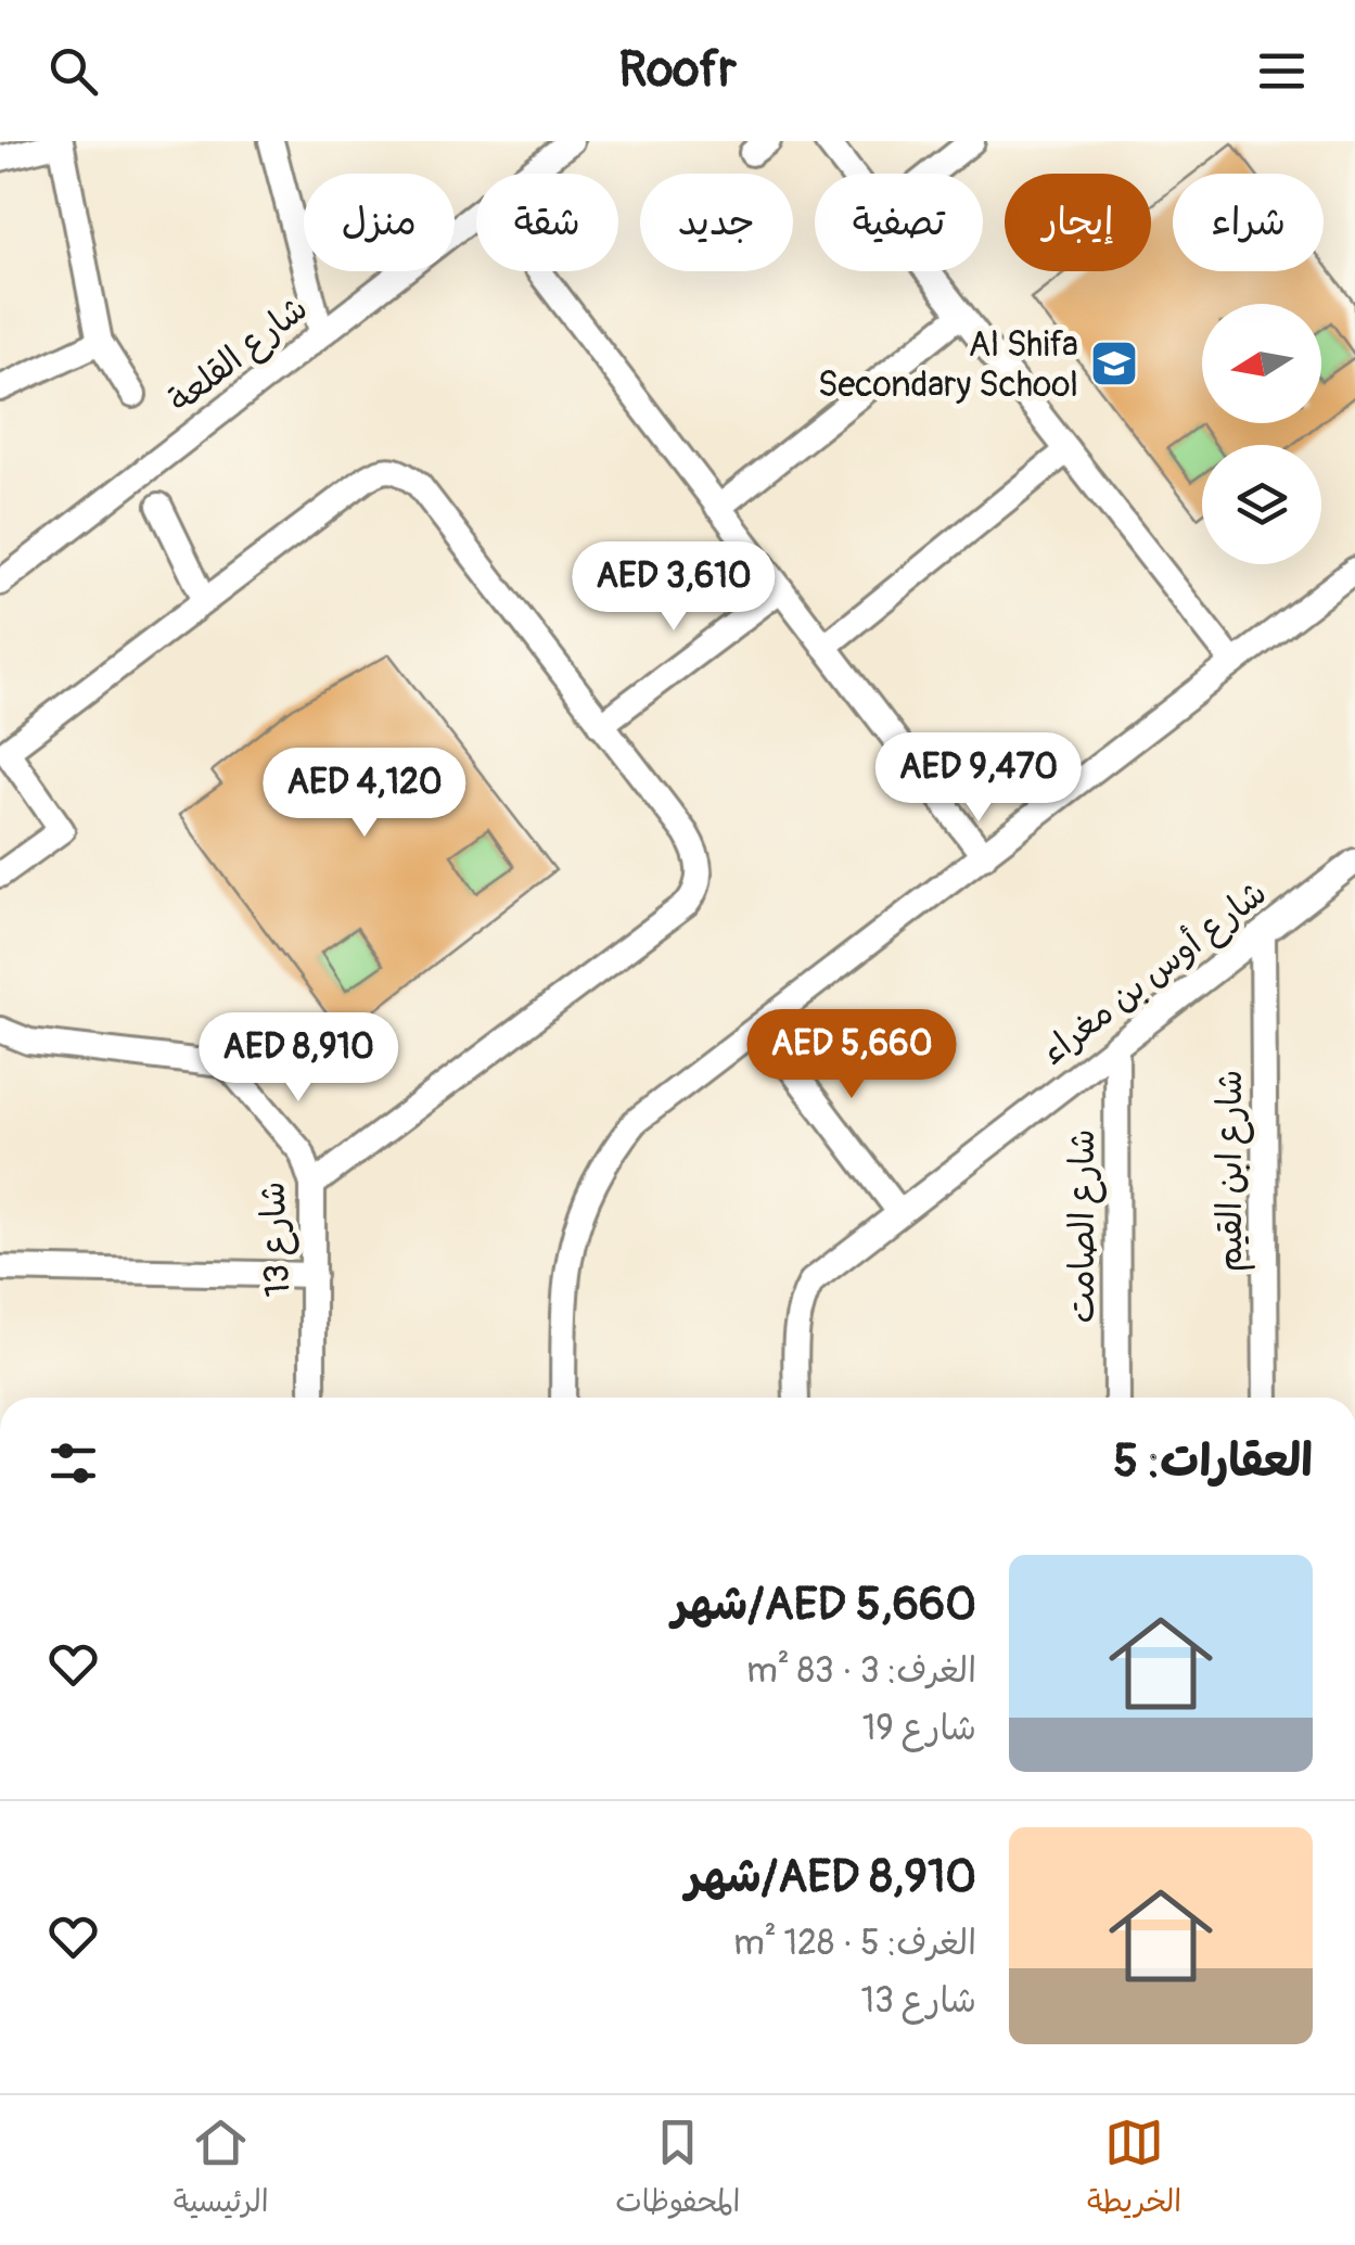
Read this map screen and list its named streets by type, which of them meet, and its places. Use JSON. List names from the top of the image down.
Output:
{
  "streets": {
    "street": [
      "شارع القلعة",
      "شارع أوس بن مغراء",
      "شارع ابن القيم",
      "شارع الصامت",
      "شارع 13"
    ]
  },
  "crossings": [
    ["شارع أوس بن مغراء", "شارع ابن القيم"],
    ["شارع أوس بن مغراء", "شارع الصامت"]
  ],
  "places": {
    "school or university": ["Al Shifa Secondary School"]
  },
  "north": "left",
  "page": {
    "header": "Roofr",
    "chip": [
      "شراء",
      "إيجار",
      "تصفية",
      "جديد",
      "شقة",
      "منزل"
    ],
    "price": [
      "AED 3,610",
      "AED 9,470",
      "AED 4,120",
      "AED 5,660",
      "AED 8,910"
    ],
    "heading": "العقارات: 5",
    "list": [
      {
        "name": "AED 5,660/شهر",
        "note": "الغرف: 3 · 83 m² · شارع 19"
      },
      {
        "name": "AED 8,910/شهر",
        "note": "الغرف: 5 · 128 m² · شارع 13"
      }
    ],
    "tabs": ["الخريطة", "المحفوظات", "الرئيسية"]
  }
}
